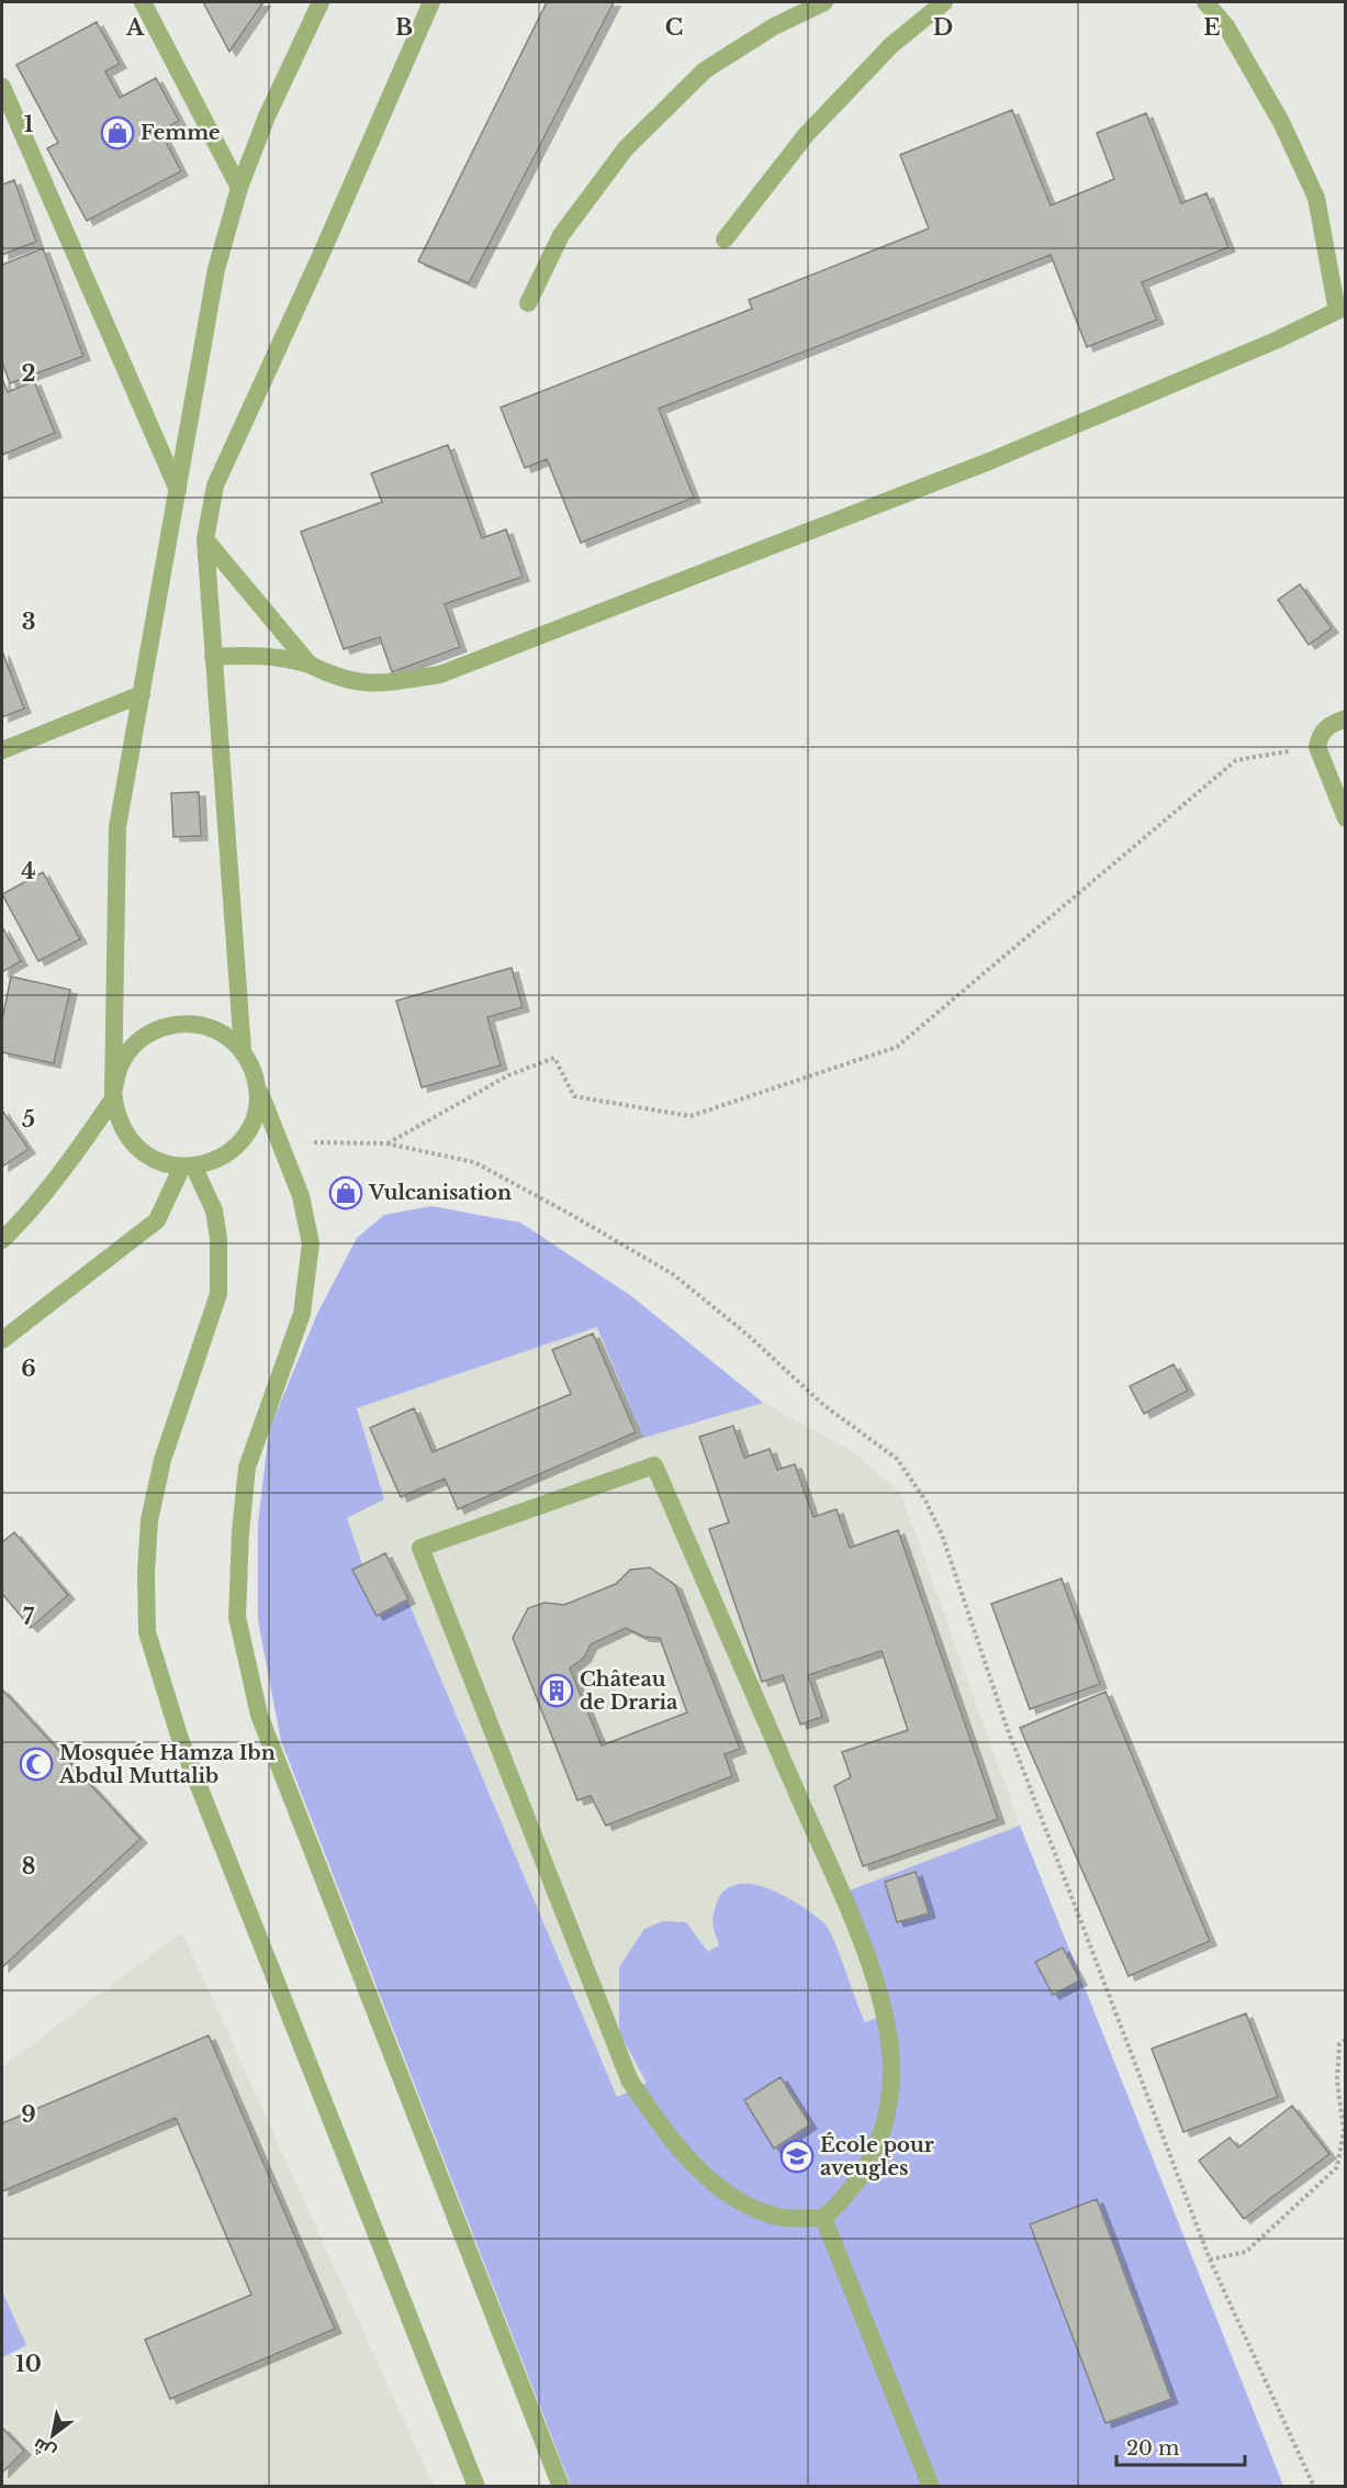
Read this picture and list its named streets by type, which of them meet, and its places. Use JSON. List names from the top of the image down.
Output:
{
  "places": {
    "shop": ["Femme", "Vulcanisation"],
    "building": ["Château de Draria"],
    "mosque": ["Mosquée Hamza Ibn Abdul Muttalib"],
    "school or university": ["École pour aveugles"]
  },
  "scale_bar": "20 m",
  "north": "bottom left",
  "grid": {
    "columns": [
      "A",
      "B",
      "C",
      "D",
      "E"
    ],
    "rows": [
      "1",
      "2",
      "3",
      "4",
      "5",
      "6",
      "7",
      "8",
      "9",
      "10"
    ]
  }
}
